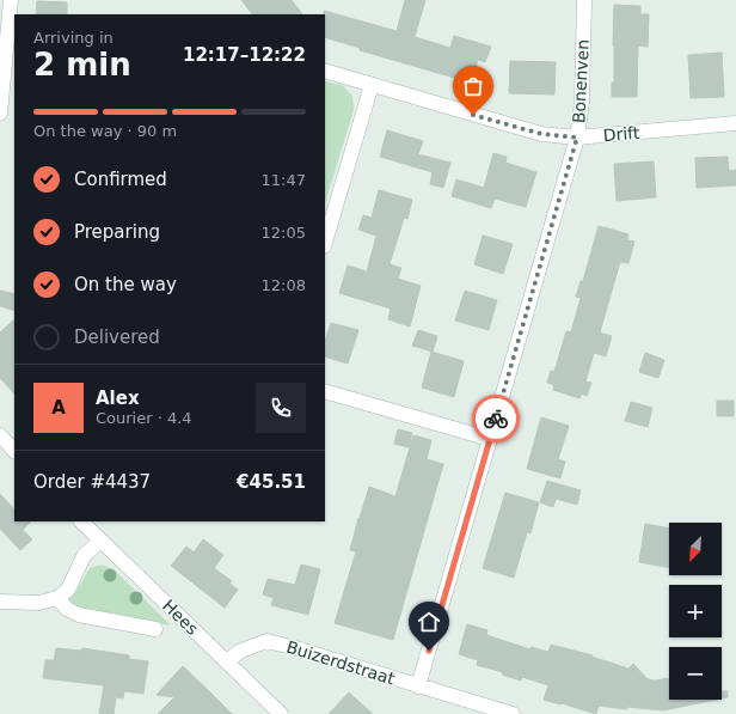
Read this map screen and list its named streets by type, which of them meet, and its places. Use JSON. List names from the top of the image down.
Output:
{
  "streets": {
    "street": [
      "Bonenven",
      "Drift",
      "Hees",
      "Buizerdstraat"
    ]
  },
  "crossings": [
    ["Bonenven", "Drift"],
    ["Bonenven", "Buizerdstraat"],
    ["Hees", "Buizerdstraat"]
  ],
  "north": "bottom left",
  "page": {
    "heading": ["2 min", "Arriving in", "12:17–12:22"],
    "panel": [
      "Alex",
      "Courier · 4.4",
      "Order #4437",
      "€45.51"
    ],
    "bar": "On the way · 90 m",
    "list": [
      ["Confirmed", "11:47"],
      ["Preparing", "12:05"],
      ["On the way", "12:08"],
      "Delivered"
    ],
    "round": "A",
    "map_buttons": ["+", "−"]
  }
}
